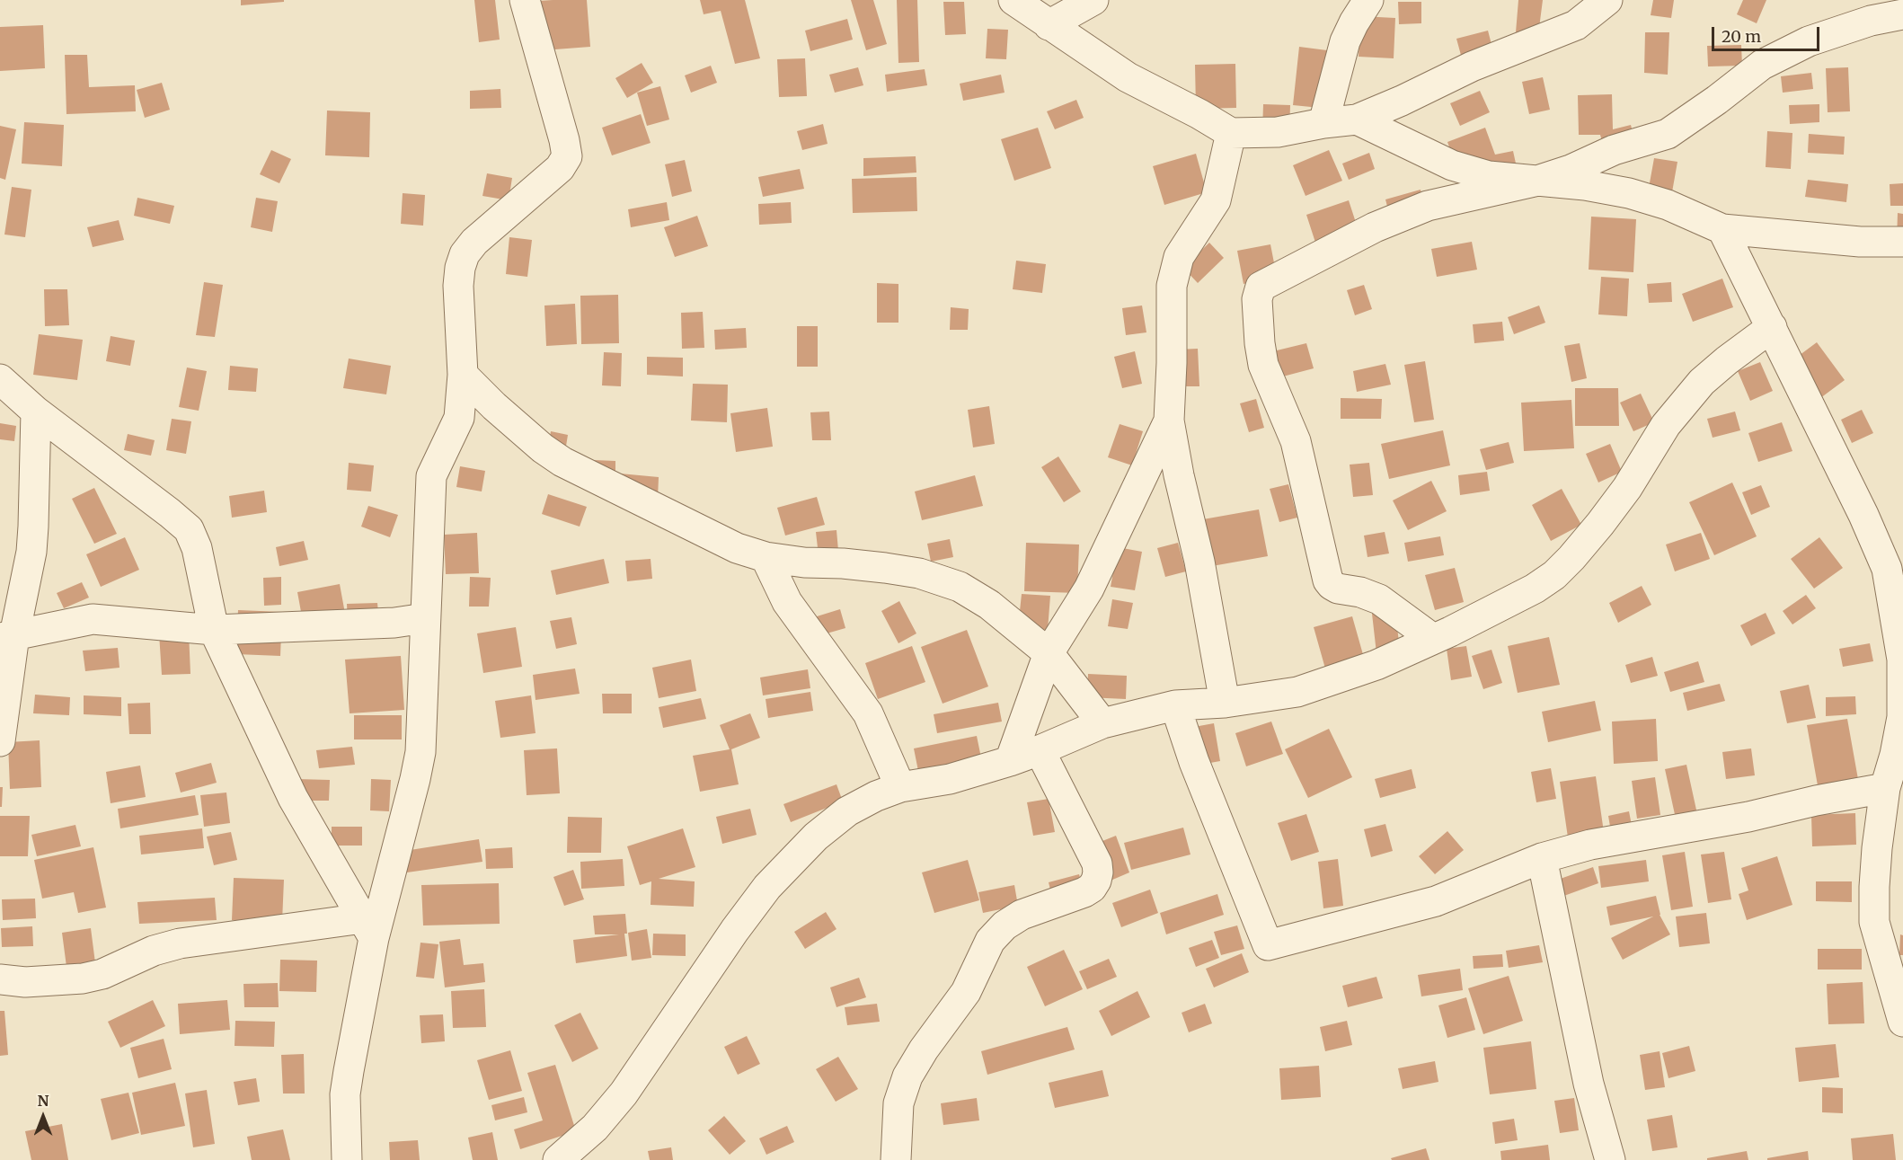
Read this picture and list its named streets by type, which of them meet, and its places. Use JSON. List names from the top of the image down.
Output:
{
  "scale_bar": "20 m",
  "north": "top"
}
